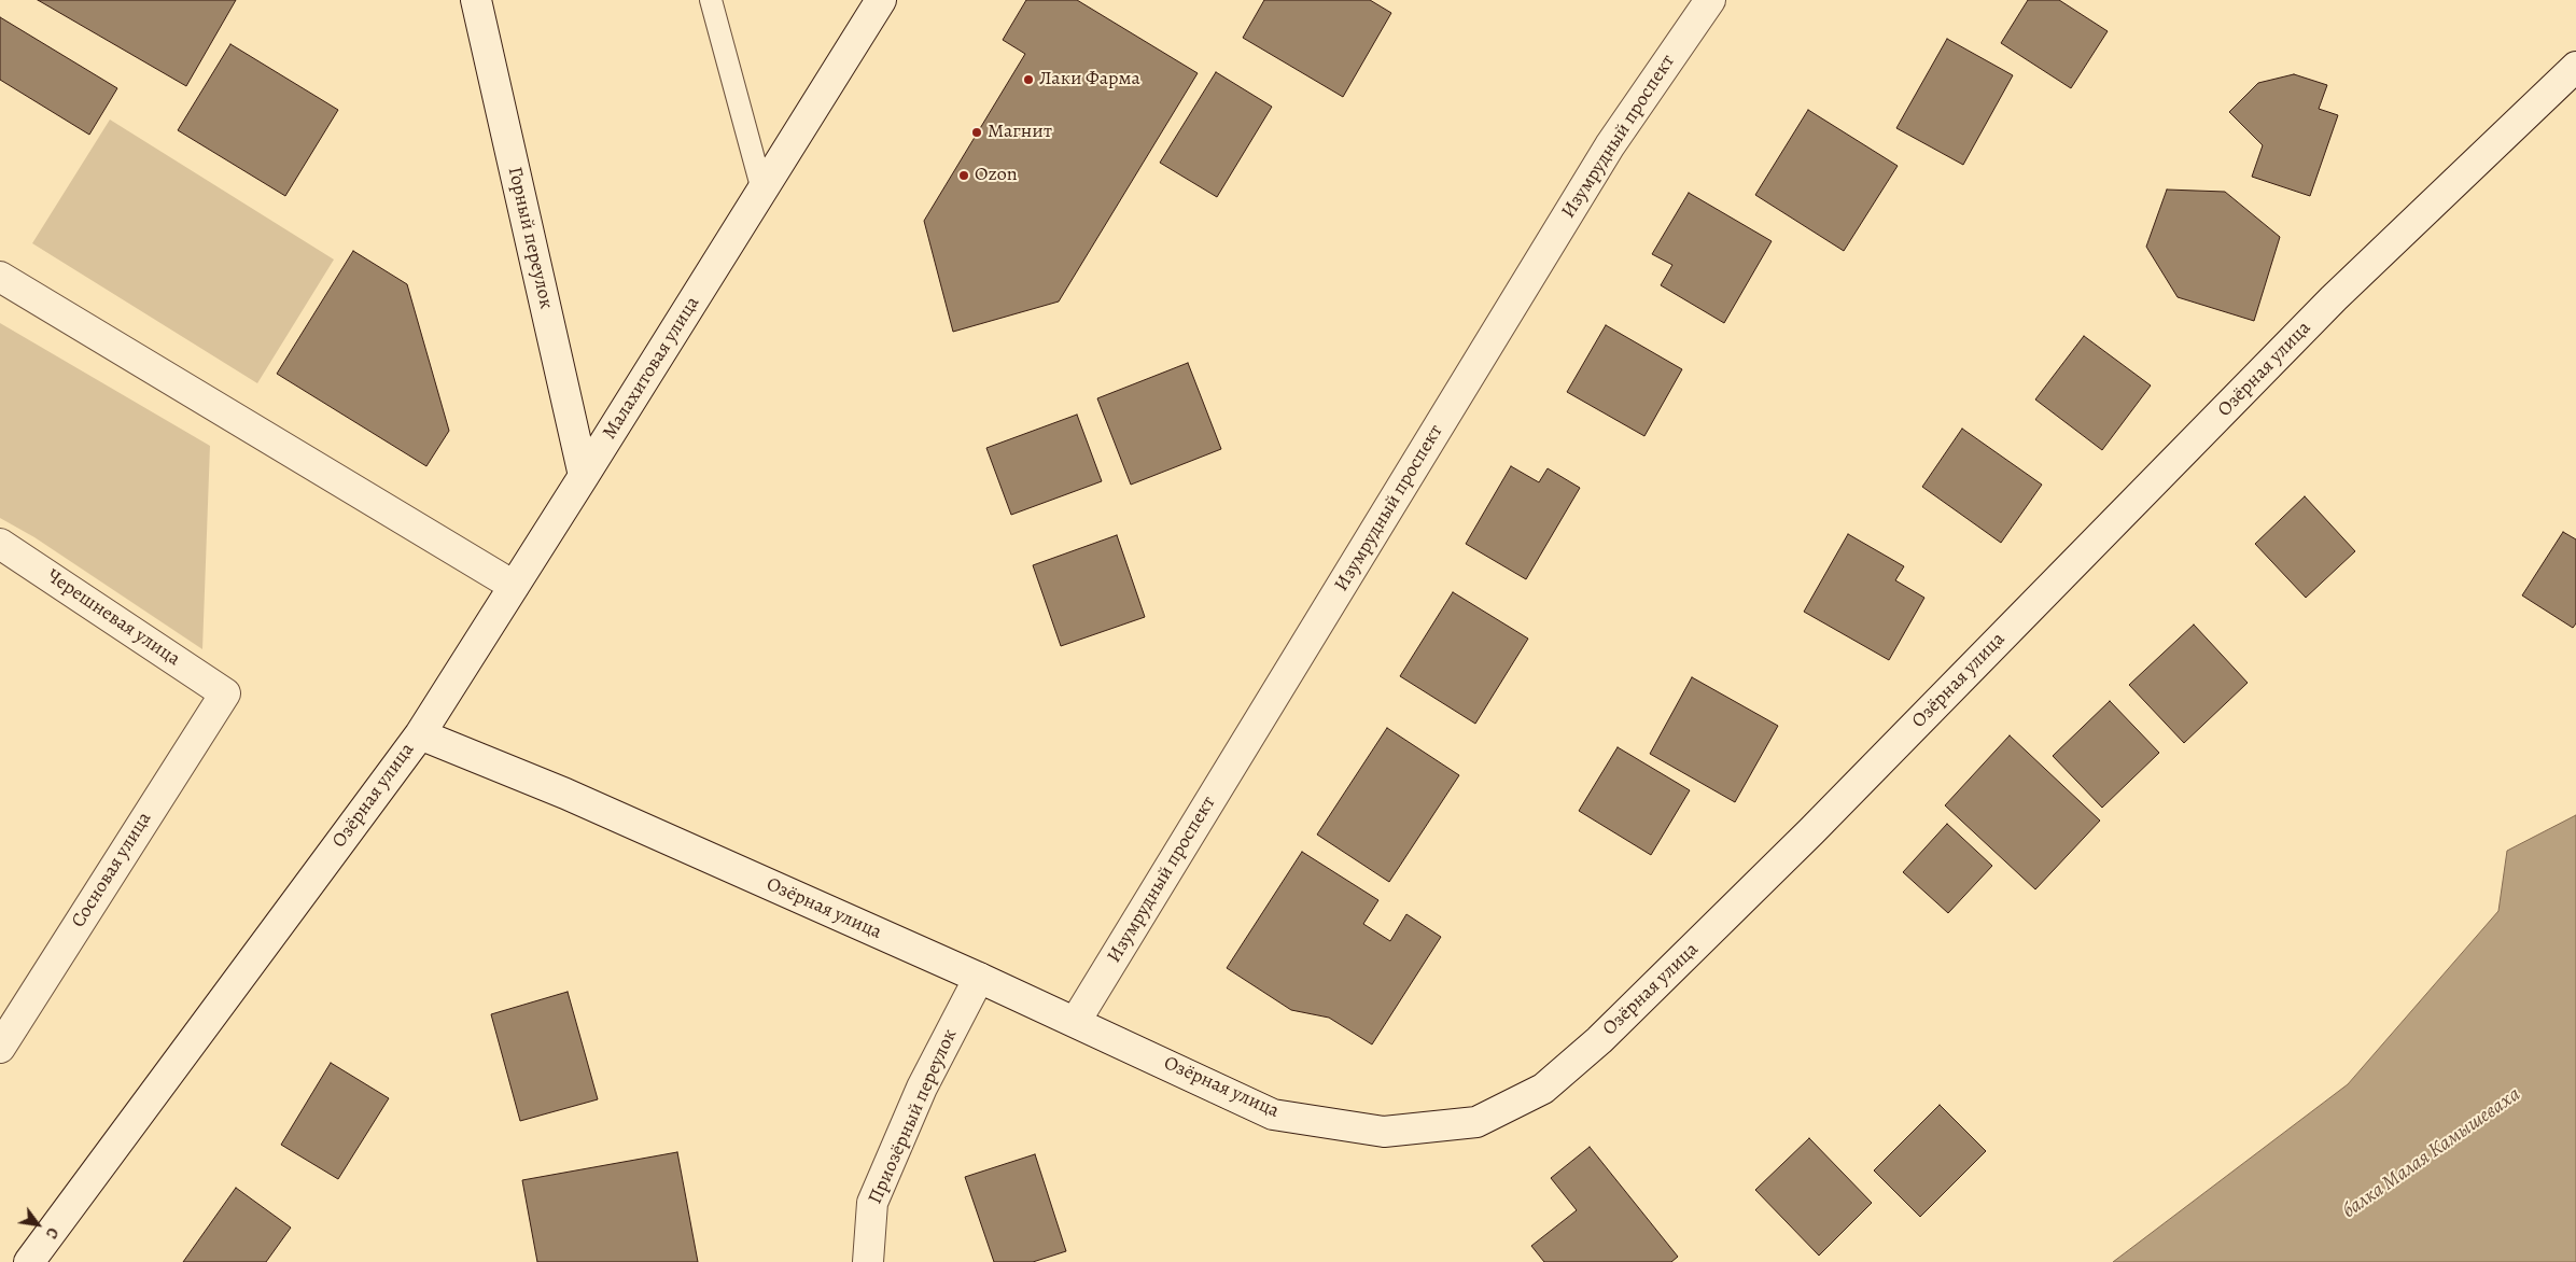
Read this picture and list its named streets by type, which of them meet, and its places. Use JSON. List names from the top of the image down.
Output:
{
  "streets": {
    "street": [
      "Изумрудный проспект",
      "Горный переулок",
      "Малахитовая улица",
      "Озёрная улица",
      "Черешневая улица",
      "Сосновая улица",
      "Приозёрный переулок"
    ]
  },
  "crossings": [
    ["Изумрудный проспект", "Озёрная улица"],
    ["Горный переулок", "Малахитовая улица"],
    ["Малахитовая улица", "Озёрная улица"],
    ["Озёрная улица", "Приозёрный переулок"],
    ["Черешневая улица", "Сосновая улица"]
  ],
  "water": ["балка Малая Камышеваха"],
  "places": ["Лаки Фарма", "Магнит", "Ozon"],
  "north": "bottom right"
}
